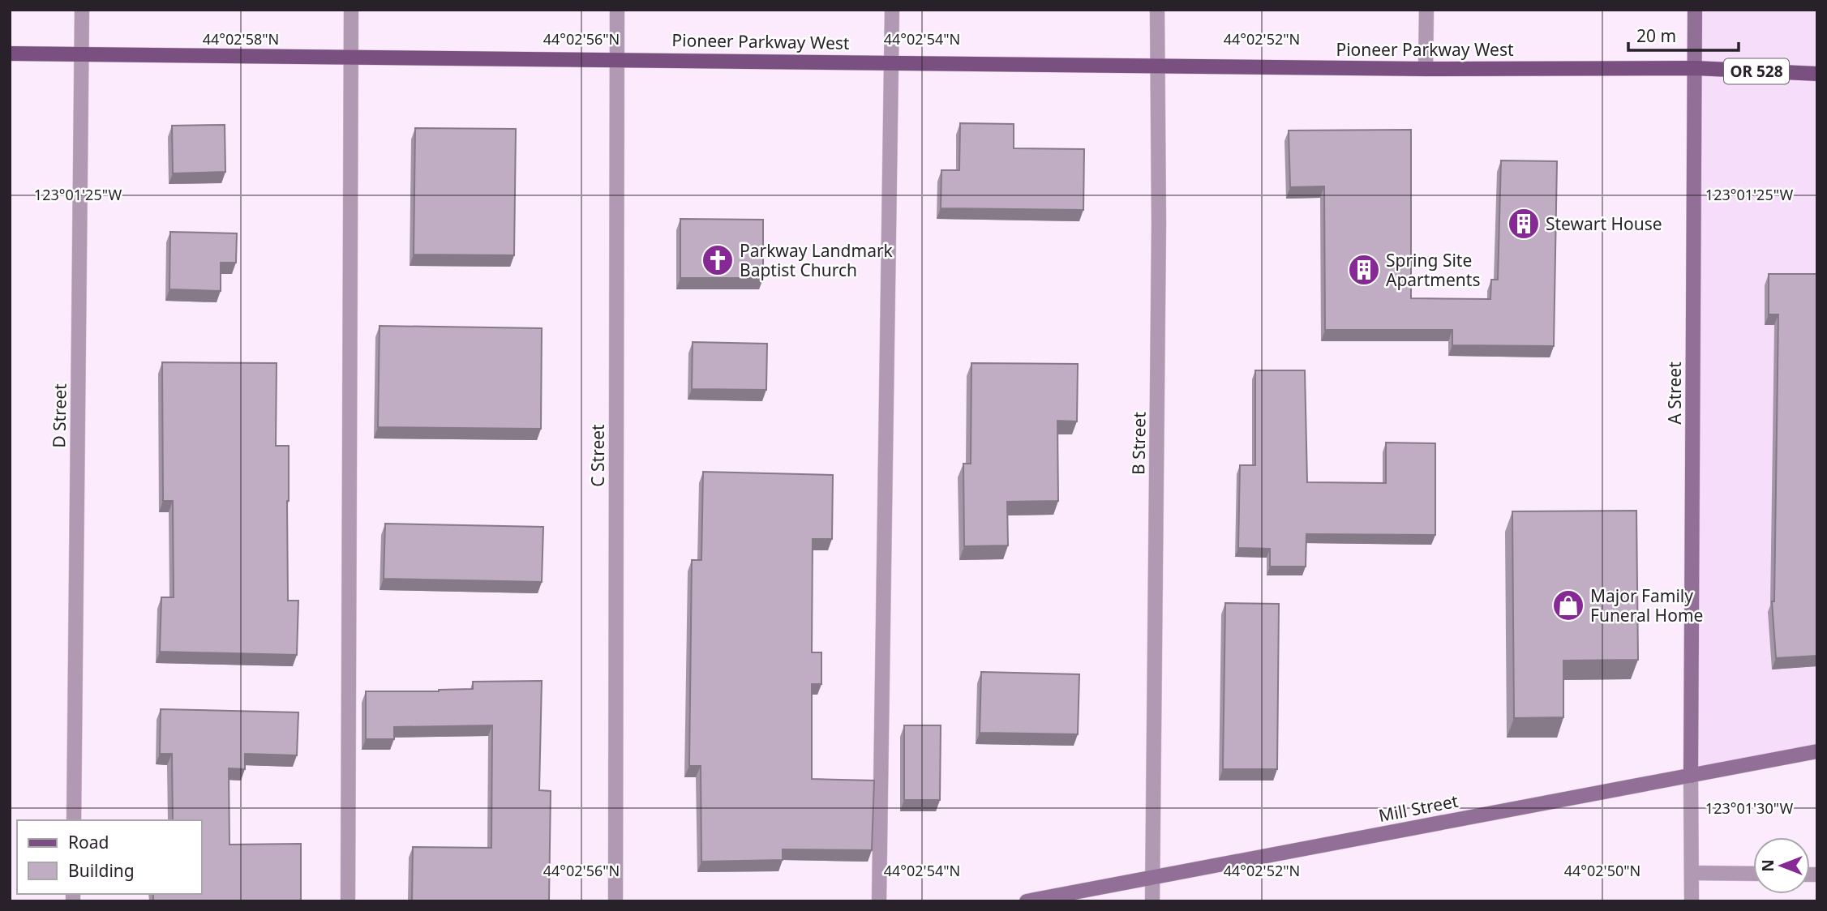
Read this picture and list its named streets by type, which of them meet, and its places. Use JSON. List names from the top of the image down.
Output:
{
  "streets": {
    "main road": ["Pioneer Parkway West", "OR 528"],
    "street": [
      "A Street",
      "D Street",
      "B Street",
      "C Street",
      "Mill Street"
    ]
  },
  "crossings": [
    ["Pioneer Parkway West", "A Street"],
    ["Pioneer Parkway West", "D Street"],
    ["Pioneer Parkway West", "B Street"],
    ["Pioneer Parkway West", "C Street"],
    ["A Street", "Mill Street"],
    ["B Street", "Mill Street"]
  ],
  "places": {
    "building": ["Stewart House", "Spring Site Apartments"],
    "church": ["Parkway Landmark Baptist Church"],
    "shop": ["Major Family Funeral Home"]
  },
  "legend": ["Road", "Building"],
  "scale_bar": "20 m",
  "north": "left",
  "coordinates": [
    "44°02'58\"N",
    "44°02'56\"N",
    "44°02'54\"N",
    "44°02'52\"N",
    "123°01'25\"W",
    "123°01'30\"W",
    "44°02'50\"N"
  ]
}
